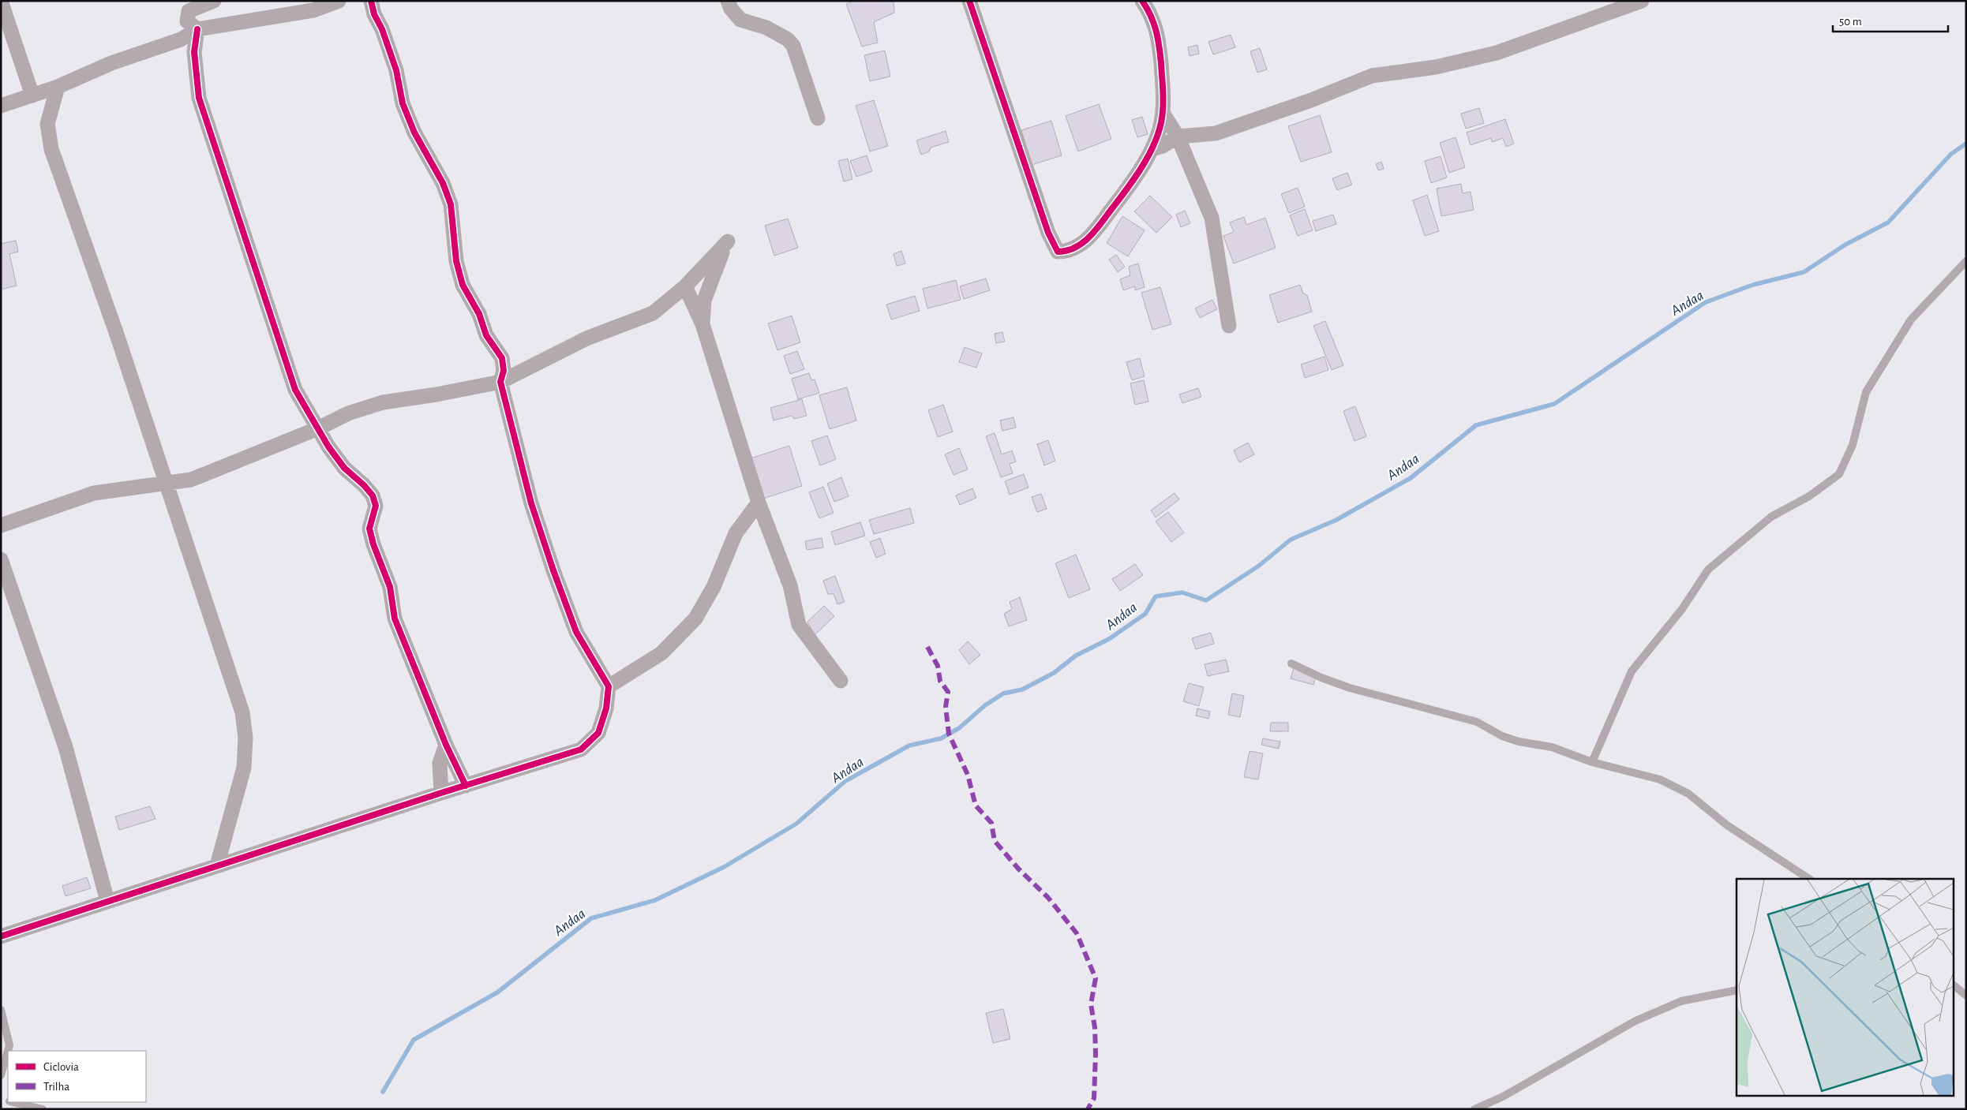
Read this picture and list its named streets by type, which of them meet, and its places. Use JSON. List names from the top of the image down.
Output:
{
  "water": ["Andaa"],
  "legend": ["Ciclovia", "Trilha"],
  "scale_bar": "50 m"
}
